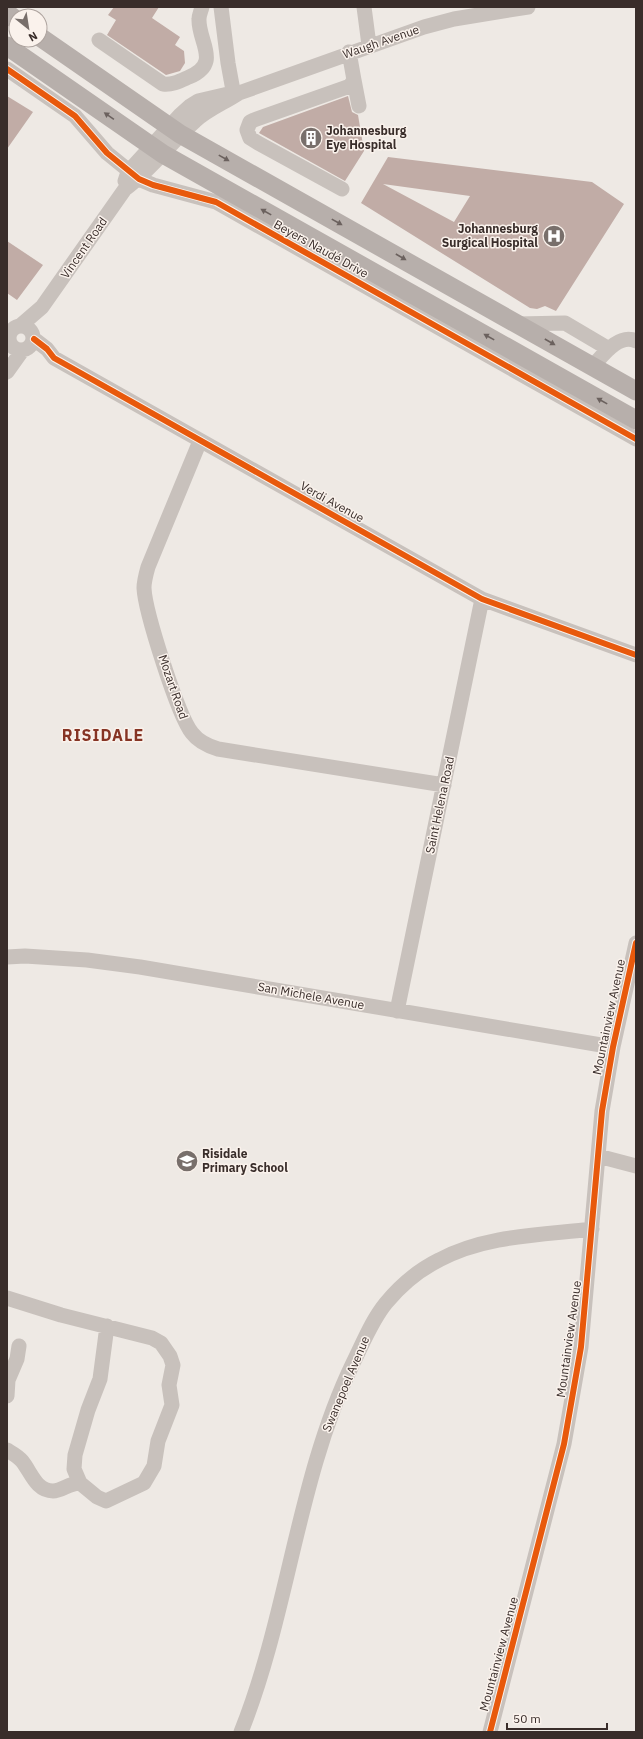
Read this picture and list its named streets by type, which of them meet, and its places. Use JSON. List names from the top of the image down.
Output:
{
  "streets": {
    "main road": ["Beyers Naudé Drive"],
    "street": [
      "Waugh Avenue",
      "Vincent Road",
      "Verdi Avenue",
      "Mozart Road",
      "Saint Helena Road",
      "San Michele Avenue",
      "Mountainview Avenue",
      "Swanepoel Avenue"
    ]
  },
  "crossings": [
    ["Vincent Road", "Beyers Naudé Drive"],
    ["Vincent Road", "Verdi Avenue"],
    ["Verdi Avenue", "Mozart Road"],
    ["Verdi Avenue", "Saint Helena Road"],
    ["Mozart Road", "Saint Helena Road"],
    ["Saint Helena Road", "San Michele Avenue"],
    ["San Michele Avenue", "Mountainview Avenue"],
    ["Mountainview Avenue", "Swanepoel Avenue"]
  ],
  "districts": ["RISIDALE"],
  "places": {
    "building": ["Johannesburg Eye Hospital"],
    "hospital": ["Johannesburg Surgical Hospital"],
    "school or university": ["Risidale Primary School"]
  },
  "scale_bar": "50 m",
  "north": "bottom right"
}
